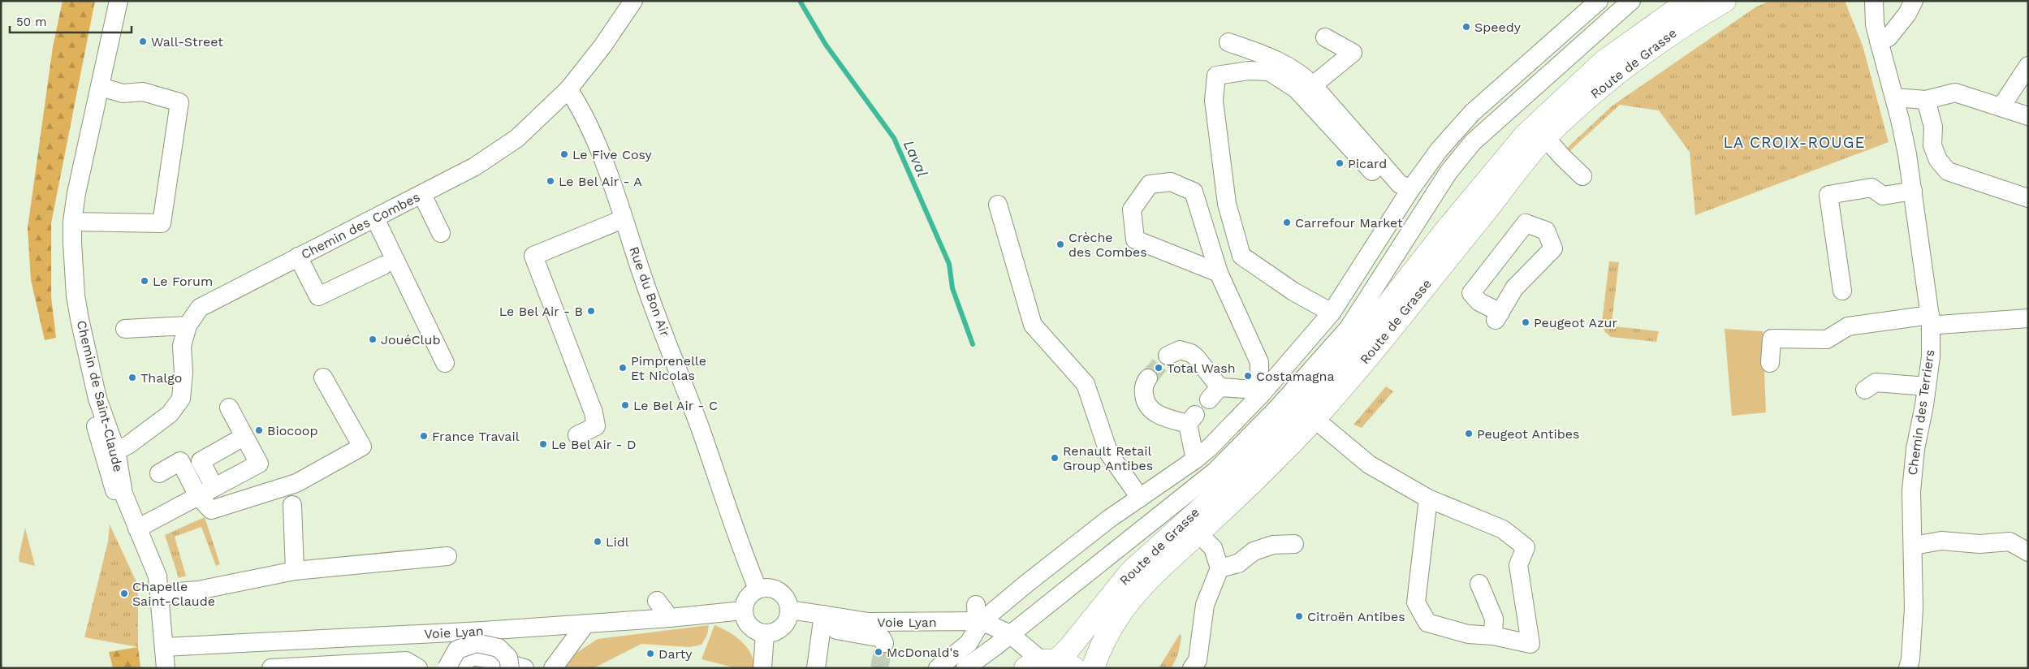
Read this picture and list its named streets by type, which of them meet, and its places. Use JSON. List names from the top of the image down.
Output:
{
  "streets": {
    "main road": ["Route de Grasse"],
    "street": [
      "Chemin des Combes",
      "Rue du Bon Air",
      "Chemin de Saint-Claude",
      "Chemin des Terriers",
      "Voie Lyan"
    ]
  },
  "crossings": [
    ["Route de Grasse", "Voie Lyan"],
    ["Chemin des Combes", "Rue du Bon Air"],
    ["Chemin des Combes", "Chemin de Saint-Claude"],
    ["Rue du Bon Air", "Voie Lyan"],
    ["Chemin de Saint-Claude", "Voie Lyan"]
  ],
  "districts": ["LA CROIX-ROUGE"],
  "water": ["Laval"],
  "places": [
    "Speedy",
    "Wall-Street",
    "Le Five Cosy",
    "Picard",
    "Le Bel Air - A",
    "Carrefour Market",
    "Crèche des Combes",
    "Le Forum",
    "Le Bel Air - B",
    "Peugeot Azur",
    "JouéClub",
    "Pimprenelle Et Nicolas",
    "Total Wash",
    "Costamagna",
    "Thalgo",
    "Le Bel Air - C",
    "Biocoop",
    "Peugeot Antibes",
    "France Travail",
    "Le Bel Air - D",
    "Renault Retail Group Antibes",
    "Lidl",
    "Chapelle Saint-Claude",
    "Citroën Antibes",
    "McDonald's",
    "Darty"
  ],
  "scale_bar": "50 m"
}
